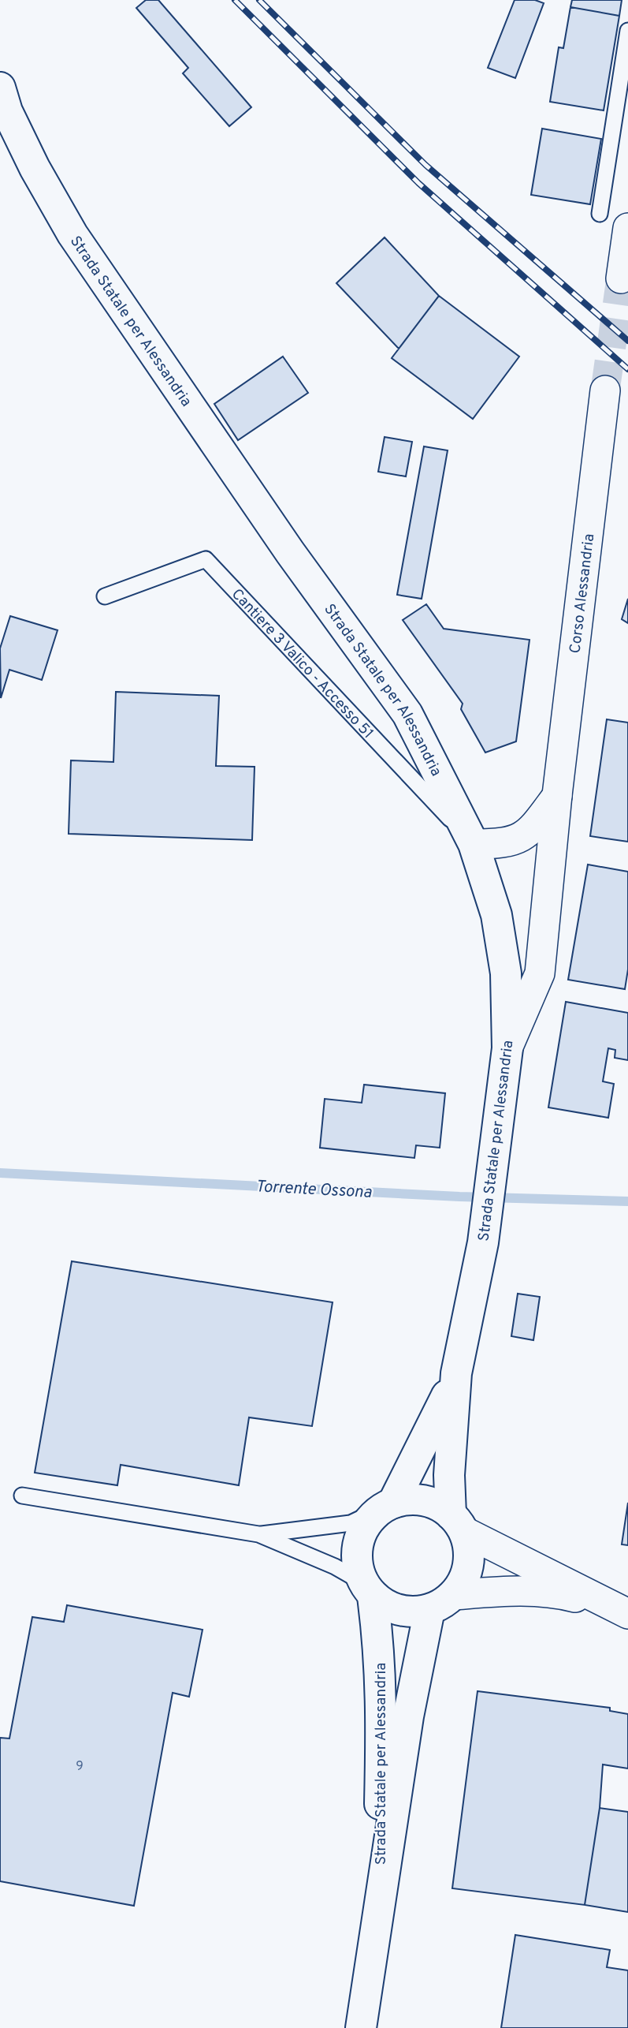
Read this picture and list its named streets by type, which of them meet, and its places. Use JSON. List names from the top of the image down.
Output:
{
  "streets": {
    "main road": ["Strada Statale per Alessandria"],
    "street": ["Corso Alessandria"],
    "lane": ["Cantiere 3 Valico - Accesso 51"]
  },
  "crossings": [
    ["Strada Statale per Alessandria", "Corso Alessandria"],
    ["Strada Statale per Alessandria", "Cantiere 3 Valico - Accesso 51"]
  ],
  "water": ["Torrente Ossona"],
  "house_numbers": ["9"]
}
